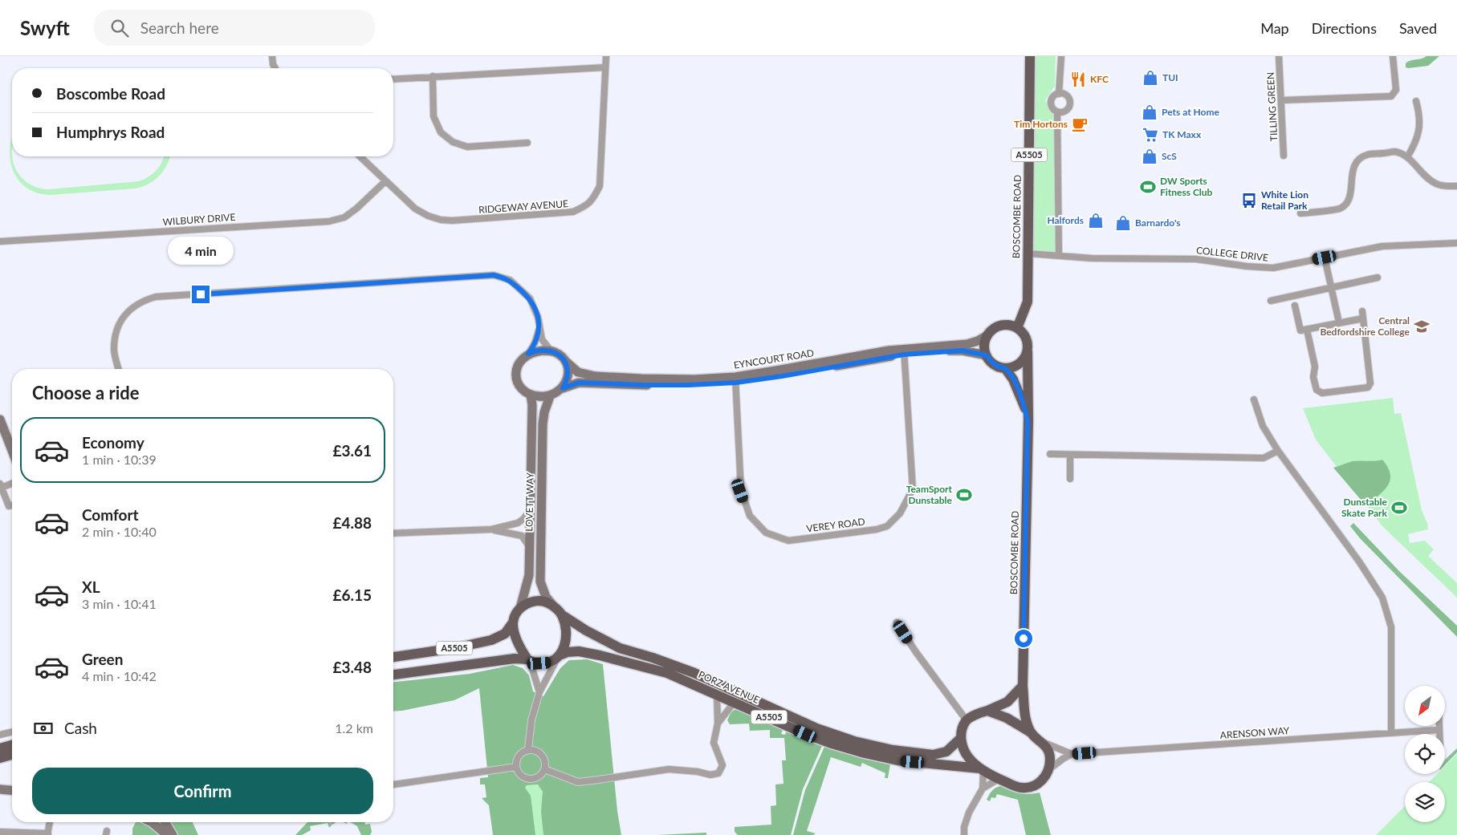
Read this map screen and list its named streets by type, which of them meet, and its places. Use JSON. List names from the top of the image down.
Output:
{
  "streets": {
    "main road": ["A5505", "BOSCOMBE ROAD", "PORZ AVENUE"],
    "street": [
      "TILLING GREEN",
      "RIDGEWAY AVENUE",
      "WILBURY DRIVE",
      "COLLEGE DRIVE",
      "EYNCOURT ROAD",
      "LOVETT WAY",
      "VEREY ROAD",
      "ARENSON WAY"
    ]
  },
  "crossings": [
    ["A5505", "BOSCOMBE ROAD"],
    ["A5505", "LOVETT WAY"],
    ["A5505", "PORZ AVENUE"],
    ["A5505", "ARENSON WAY"],
    ["RIDGEWAY AVENUE", "WILBURY DRIVE"],
    ["BOSCOMBE ROAD", "COLLEGE DRIVE"],
    ["BOSCOMBE ROAD", "EYNCOURT ROAD"],
    ["BOSCOMBE ROAD", "PORZ AVENUE"],
    ["BOSCOMBE ROAD", "ARENSON WAY"],
    ["EYNCOURT ROAD", "LOVETT WAY"],
    ["EYNCOURT ROAD", "VEREY ROAD"],
    ["LOVETT WAY", "PORZ AVENUE"],
    ["PORZ AVENUE", "ARENSON WAY"]
  ],
  "places": {
    "shop": [
      "TUI",
      "Pets at Home",
      "ScS",
      "Halfords",
      "Barnardo's"
    ],
    "restaurant": ["KFC"],
    "cafe": ["Tim Hortons"],
    "supermarket": ["TK Maxx"],
    "sports": ["DW Sports Fitness Club", "TeamSport Dunstable", "Dunstable Skate Park"],
    "bus stop": ["White Lion Retail Park"],
    "school or university": ["Central Bedfordshire College"]
  },
  "north": "bottom left",
  "page": {
    "header": "Swyft",
    "search": "Search here",
    "nav": ["Map", "Directions", "Saved"],
    "banner": ["Boscombe Road", "Humphrys Road"],
    "bubble": "4 min",
    "heading": "Choose a ride",
    "list": [
      {
        "name": "Economy",
        "note": "1 min · 10:39",
        "value": "£3.61"
      },
      {
        "name": "Comfort",
        "note": "2 min · 10:40",
        "value": "£4.88"
      },
      {
        "name": "XL",
        "note": "3 min · 10:41",
        "value": "£6.15"
      },
      {
        "name": "Green",
        "note": "4 min · 10:42",
        "value": "£3.48"
      }
    ],
    "pay": ["Cash", "1.2 km"],
    "buttons": "Confirm"
  }
}
